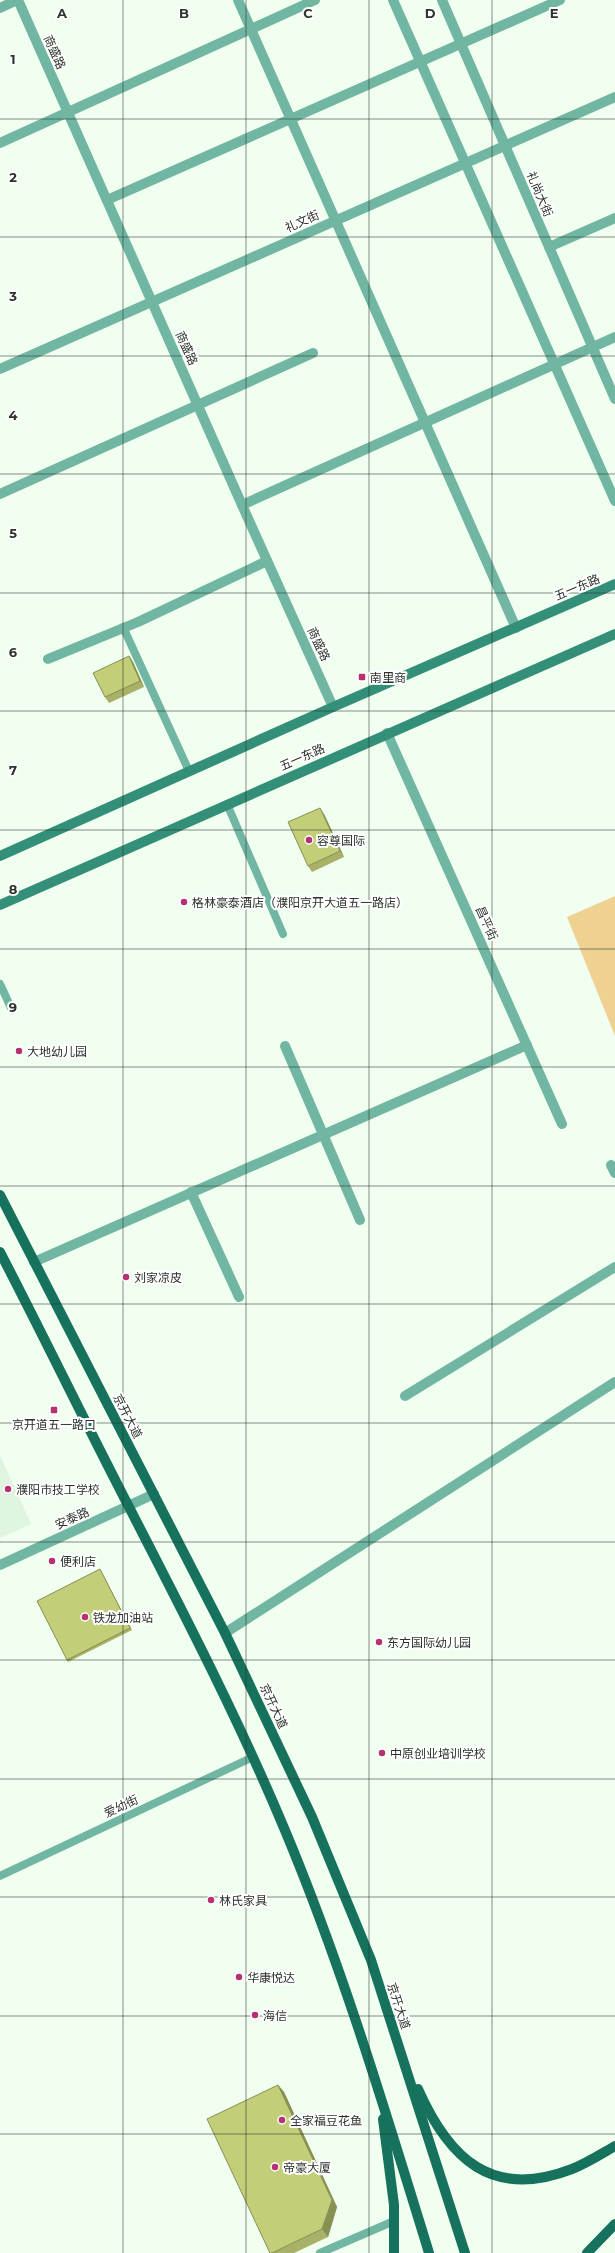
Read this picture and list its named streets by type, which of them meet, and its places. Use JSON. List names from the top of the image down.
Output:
{
  "streets": {
    "main road": ["京开大道"],
    "street": [
      "商盛路",
      "礼尚大街",
      "礼文街",
      "五一东路",
      "昌平街",
      "安泰路"
    ],
    "lane": ["爱幼街"]
  },
  "crossings": [
    ["商盛路", "礼文街"],
    ["商盛路", "五一东路"],
    ["礼尚大街", "礼文街"],
    ["五一东路", "昌平街"],
    ["京开大道", "安泰路"]
  ],
  "places": {
    "transit": ["南里商", "京开道五一路口"],
    "other": [
      "容尊国际",
      "格林豪泰酒店（濮阳京开大道五一路店）",
      "大地幼儿园",
      "刘家凉皮",
      "濮阳市技工学校",
      "便利店",
      "铁龙加油站",
      "东方国际幼儿园",
      "中原创业培训学校",
      "林氏家具",
      "华康悦达",
      "海信",
      "全家福豆花鱼",
      "帝豪大厦"
    ]
  },
  "grid": {
    "columns": [
      "A",
      "B",
      "C",
      "D",
      "E"
    ],
    "rows": [
      "1",
      "2",
      "3",
      "4",
      "5",
      "6",
      "7",
      "8",
      "9"
    ]
  }
}
